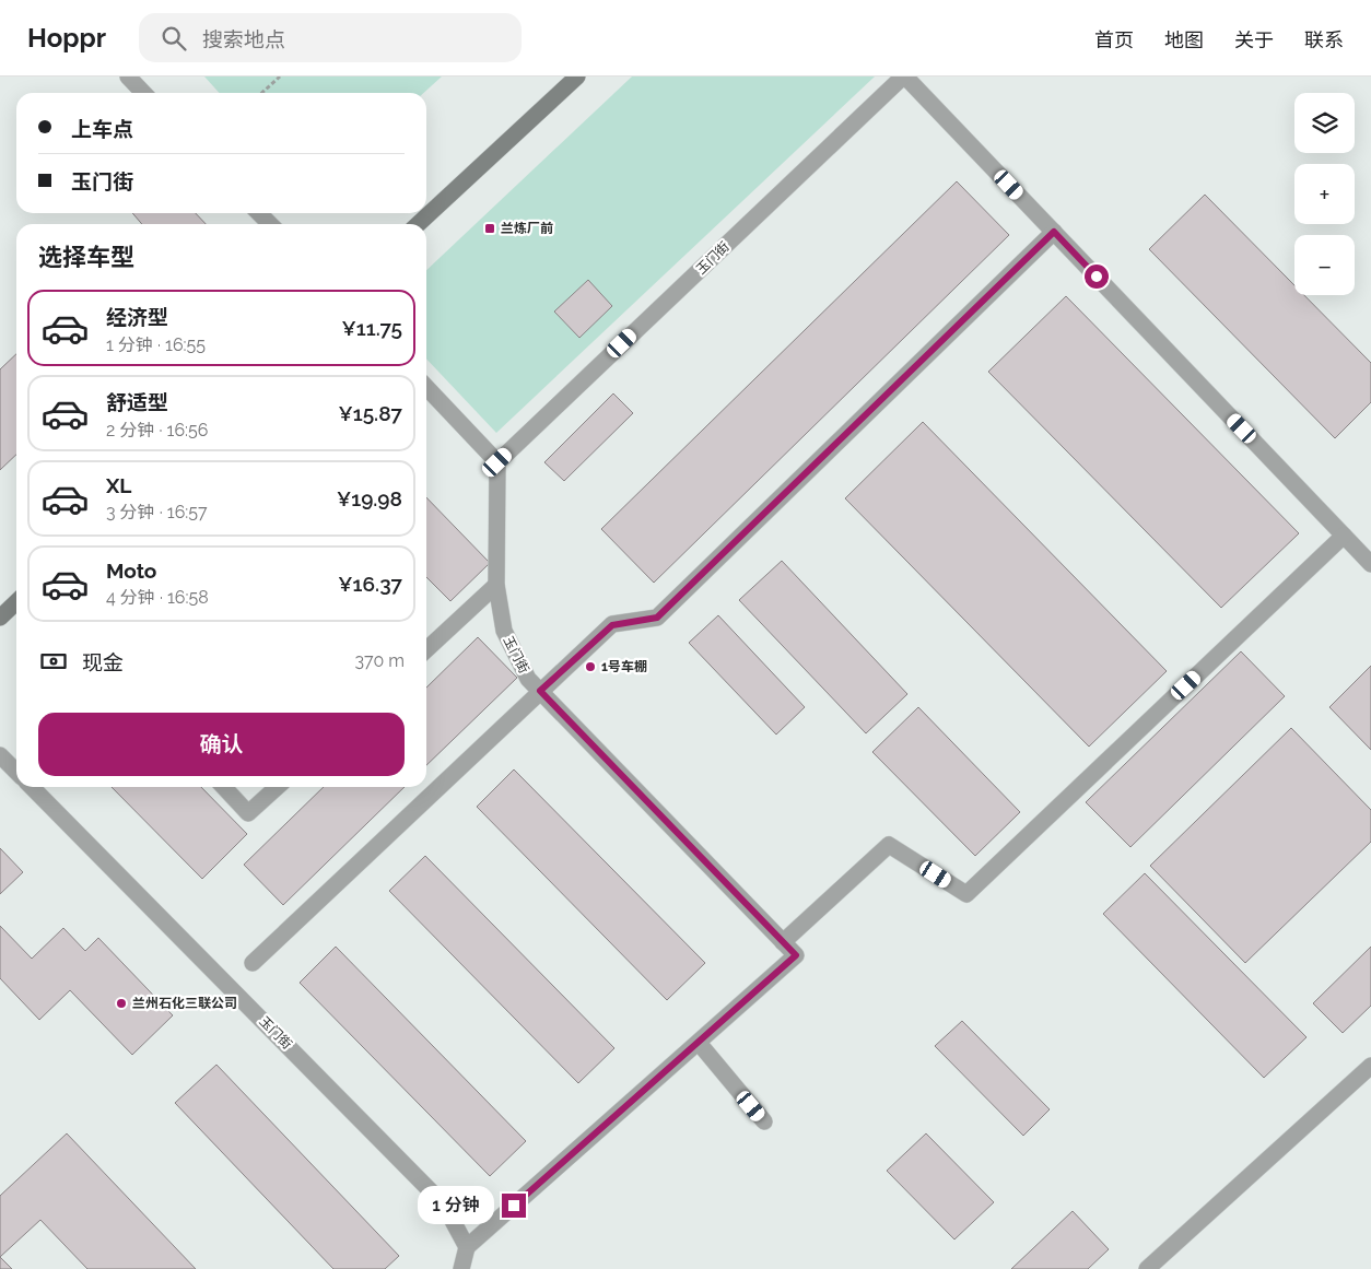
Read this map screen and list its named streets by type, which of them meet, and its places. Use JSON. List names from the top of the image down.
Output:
{
  "streets": {
    "street": ["玉门街"]
  },
  "places": {
    "transit": ["兰炼厂前"],
    "other": ["1号车棚", "兰州石化三联公司"]
  },
  "page": {
    "header": "Hoppr",
    "search": "搜索地点",
    "nav": [
      "首页",
      "地图",
      "关于",
      "联系"
    ],
    "map_buttons": ["+", "−"],
    "banner": ["上车点", "玉门街"],
    "heading": "选择车型",
    "list": [
      {
        "name": "经济型",
        "note": "1 分钟 · 16:55",
        "value": "¥11.75"
      },
      {
        "name": "舒适型",
        "note": "2 分钟 · 16:56",
        "value": "¥15.87"
      },
      {
        "name": "XL",
        "note": "3 分钟 · 16:57",
        "value": "¥19.98"
      },
      {
        "name": "Moto",
        "note": "4 分钟 · 16:58",
        "value": "¥16.37"
      }
    ],
    "pay": ["现金", "370 m"],
    "buttons": "确认",
    "bubble": "1 分钟"
  }
}
